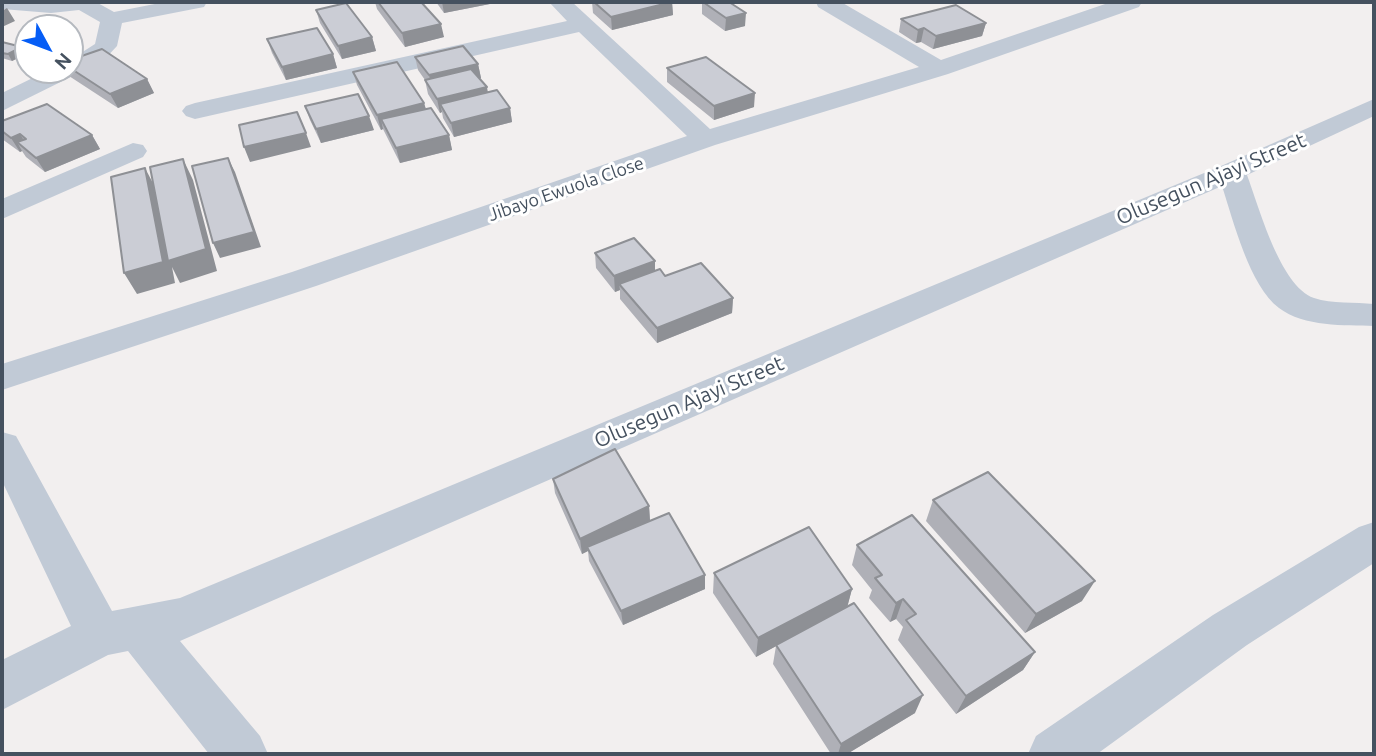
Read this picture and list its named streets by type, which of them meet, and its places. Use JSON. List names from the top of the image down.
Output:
{
  "streets": {
    "street": ["Olusegun Ajayi Street", "Jibayo Ewuola Close"]
  },
  "north": "bottom right"
}
